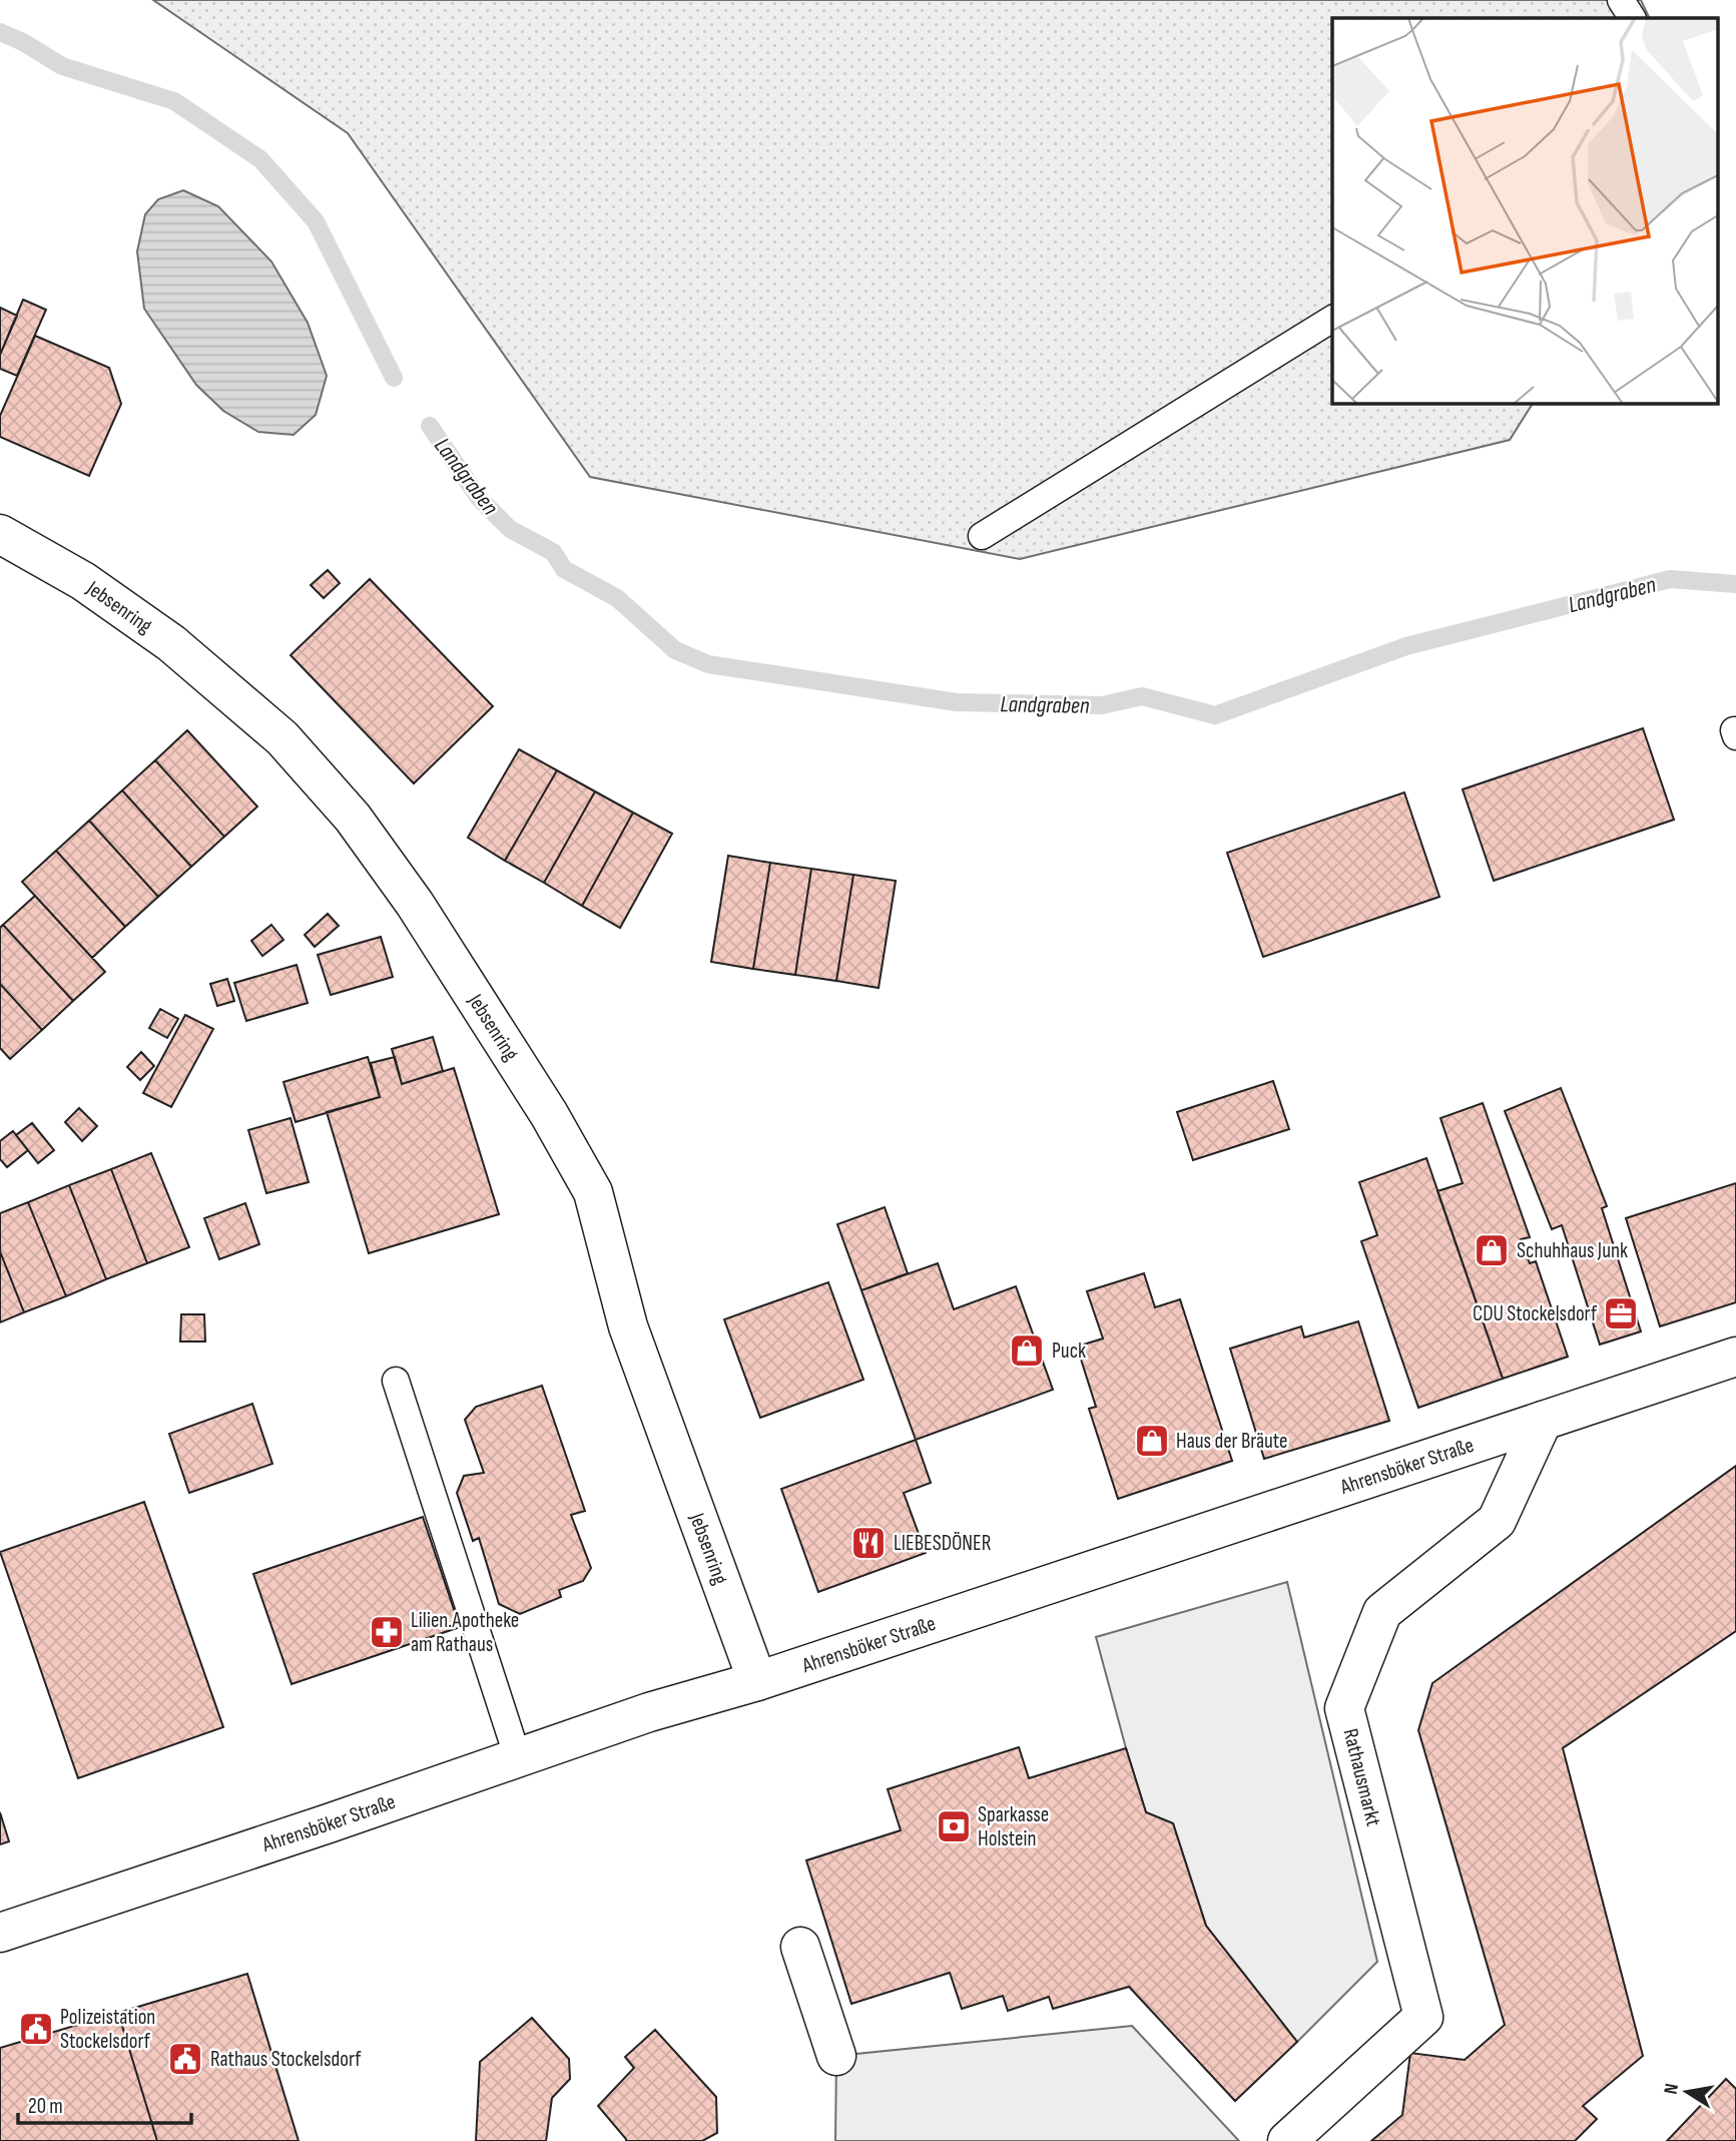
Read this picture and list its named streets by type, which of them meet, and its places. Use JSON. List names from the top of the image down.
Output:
{
  "streets": {
    "street": ["Jebsenring", "Ahrensböker Straße", "Rathausmarkt"]
  },
  "crossings": [
    ["Jebsenring", "Ahrensböker Straße"],
    ["Ahrensböker Straße", "Rathausmarkt"]
  ],
  "water": ["Landgraben"],
  "places": {
    "shop": ["Schuhhaus Junk", "Puck", "Haus der Bräute"],
    "office": ["CDU Stockelsdorf"],
    "restaurant": ["LIEBESDÖNER"],
    "pharmacy": ["Lilien.Apotheke am Rathaus"],
    "bank": ["Sparkasse Holstein"],
    "public building": ["Polizeistation Stockelsdorf", "Rathaus Stockelsdorf"]
  },
  "scale_bar": "20 m",
  "north": "left"
}
